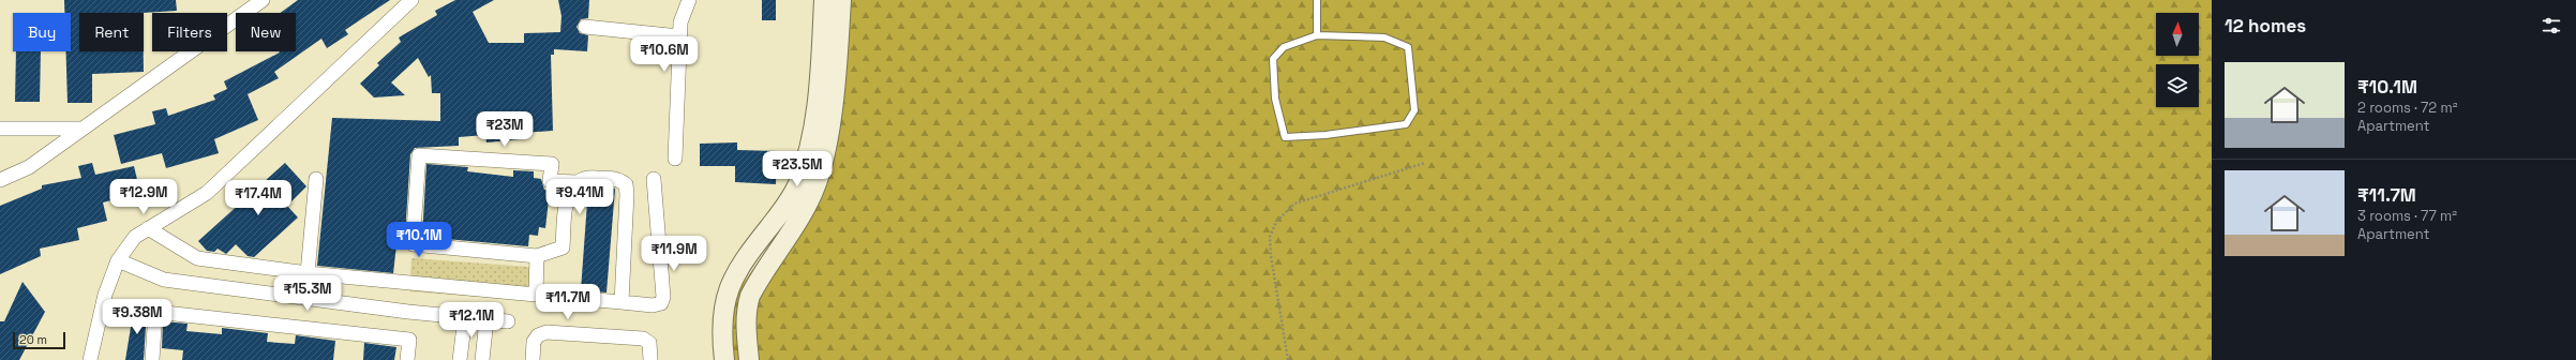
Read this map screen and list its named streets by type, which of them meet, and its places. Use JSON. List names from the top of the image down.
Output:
{
  "scale_bar": "20 m",
  "north": "top",
  "page": {
    "heading": "12 homes",
    "chip": [
      "Buy",
      "Rent",
      "Filters",
      "New"
    ],
    "price": [
      "₹10.6M",
      "₹23M",
      "₹23.5M",
      "₹12.9M",
      "₹9.41M",
      "₹17.4M",
      "₹10.1M",
      "₹11.9M",
      "₹15.3M",
      "₹11.7M",
      "₹9.38M",
      "₹12.1M"
    ],
    "list": [
      {
        "name": "₹10.1M",
        "note": "2 rooms · 72 m² · Apartment"
      },
      {
        "name": "₹11.7M",
        "note": "3 rooms · 77 m² · Apartment"
      }
    ],
    "scale": "20 m"
  }
}
